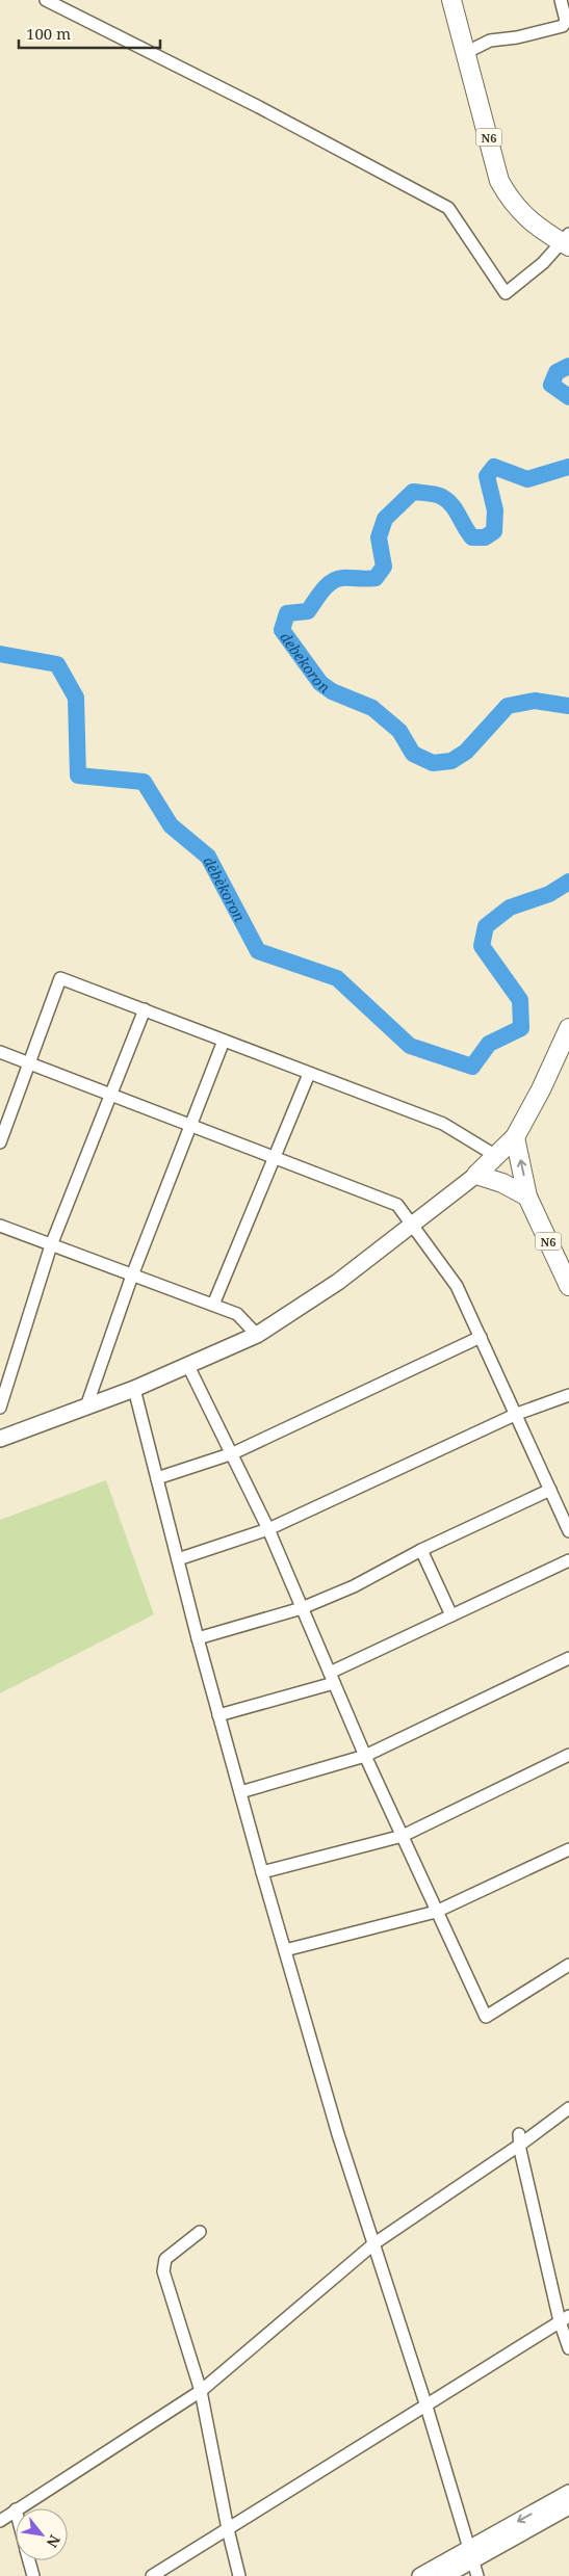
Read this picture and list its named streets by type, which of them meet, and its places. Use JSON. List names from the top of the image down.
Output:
{
  "streets": {
    "highway": ["N6"]
  },
  "water": ["debekoron", "dèbèkoron"],
  "scale_bar": "100 m",
  "north": "bottom right"
}
